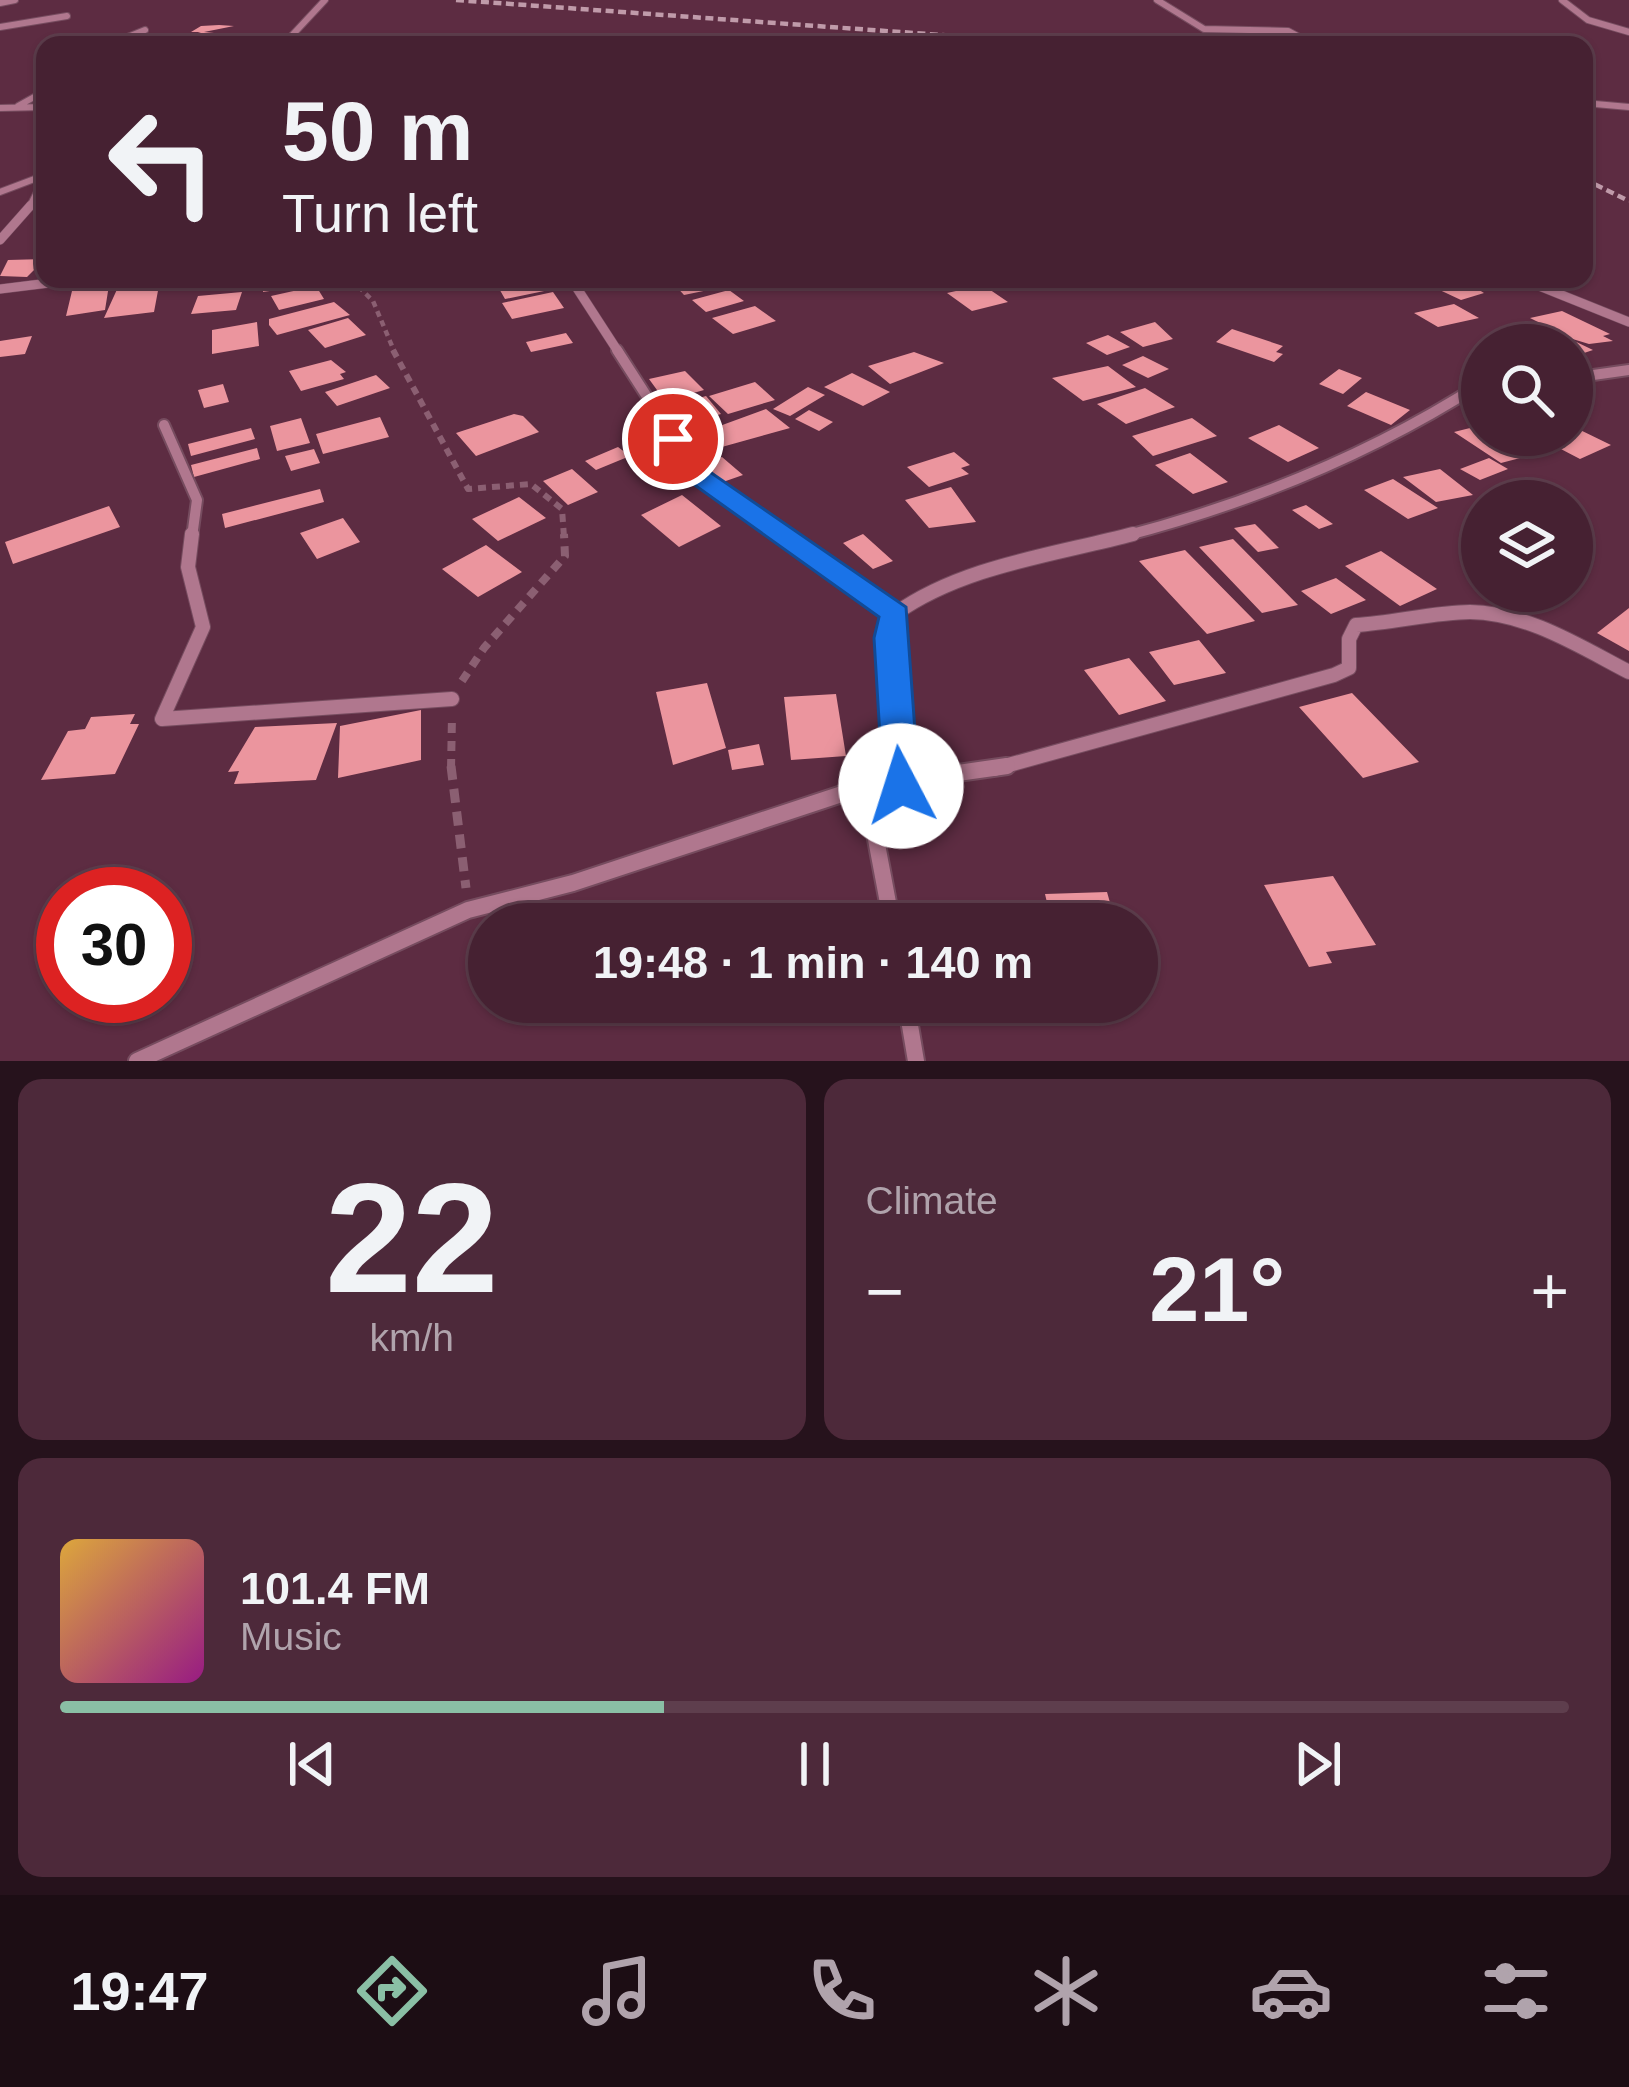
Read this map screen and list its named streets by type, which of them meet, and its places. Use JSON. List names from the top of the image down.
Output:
{
  "page": {
    "turn": ["50 m", "Turn left"],
    "limit": "30",
    "trip": "19:48 · 1 min · 140 m",
    "tile": [
      ["22", "km/h"],
      "Climate"
    ],
    "heat": ["−", "21°", "+"],
    "song": ["101.4 FM", "Music"],
    "tabs": "19:47"
  }
}
